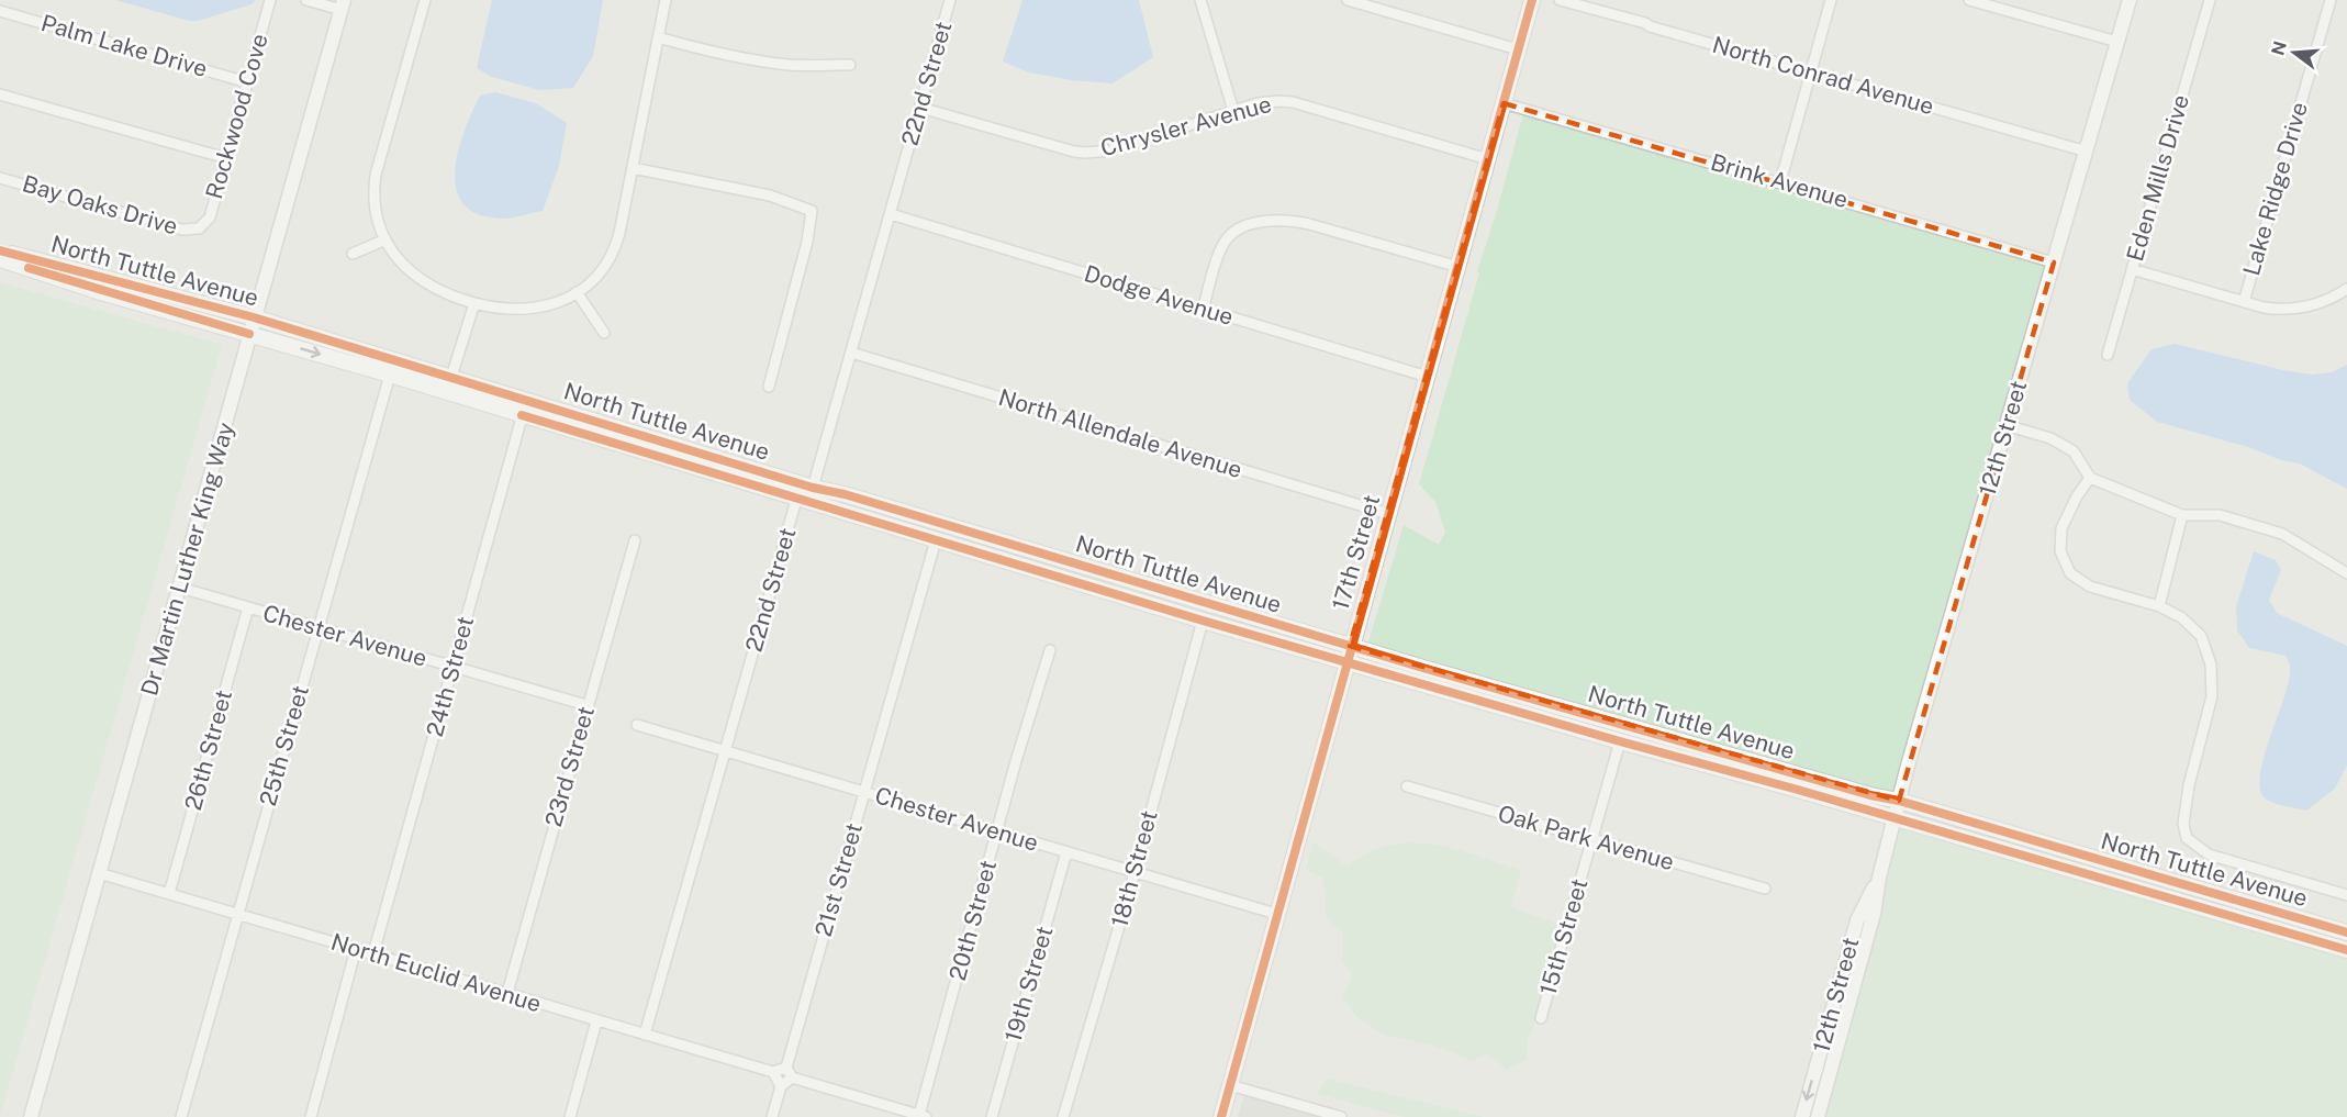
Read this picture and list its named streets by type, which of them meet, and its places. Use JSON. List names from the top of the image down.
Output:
{
  "streets": {
    "main road": ["North Tuttle Avenue", "17th Street"],
    "street": [
      "Palm Lake Drive",
      "North Conrad Avenue",
      "22nd Street",
      "Rockwood Cove",
      "Chrysler Avenue",
      "Eden Mills Drive",
      "Brink Avenue",
      "Lake Ridge Drive",
      "Bay Oaks Drive",
      "Dodge Avenue",
      "North Allendale Avenue",
      "12th Street",
      "Dr Martin Luther King Way",
      "Chester Avenue",
      "24th Street",
      "25th Street",
      "26th Street",
      "23rd Street",
      "Oak Park Avenue",
      "18th Street",
      "21st Street",
      "20th Street",
      "15th Street",
      "North Euclid Avenue",
      "19th Street"
    ]
  },
  "crossings": [
    ["Palm Lake Drive", "Rockwood Cove"],
    ["North Conrad Avenue", "12th Street"],
    ["22nd Street", "Chrysler Avenue"],
    ["22nd Street", "North Tuttle Avenue"],
    ["22nd Street", "Dodge Avenue"],
    ["22nd Street", "North Allendale Avenue"],
    ["22nd Street", "Chester Avenue"],
    ["22nd Street", "North Euclid Avenue"],
    ["Rockwood Cove", "Bay Oaks Drive"],
    ["Chrysler Avenue", "17th Street"],
    ["Brink Avenue", "12th Street"],
    ["Brink Avenue", "17th Street"],
    ["North Tuttle Avenue", "12th Street"],
    ["North Tuttle Avenue", "17th Street"],
    ["North Tuttle Avenue", "Dr Martin Luther King Way"],
    ["North Tuttle Avenue", "24th Street"],
    ["North Tuttle Avenue", "25th Street"],
    ["North Tuttle Avenue", "18th Street"],
    ["North Tuttle Avenue", "21st Street"],
    ["North Tuttle Avenue", "15th Street"],
    ["Dodge Avenue", "17th Street"],
    ["North Allendale Avenue", "17th Street"],
    ["17th Street", "Chester Avenue"],
    ["Dr Martin Luther King Way", "Chester Avenue"],
    ["Dr Martin Luther King Way", "North Euclid Avenue"],
    ["Chester Avenue", "24th Street"],
    ["Chester Avenue", "25th Street"],
    ["Chester Avenue", "26th Street"],
    ["Chester Avenue", "23rd Street"],
    ["Chester Avenue", "18th Street"],
    ["Chester Avenue", "21st Street"],
    ["Chester Avenue", "20th Street"],
    ["Chester Avenue", "19th Street"],
    ["24th Street", "North Euclid Avenue"],
    ["25th Street", "North Euclid Avenue"],
    ["26th Street", "North Euclid Avenue"],
    ["23rd Street", "North Euclid Avenue"],
    ["Oak Park Avenue", "15th Street"]
  ],
  "north": "left"
}
